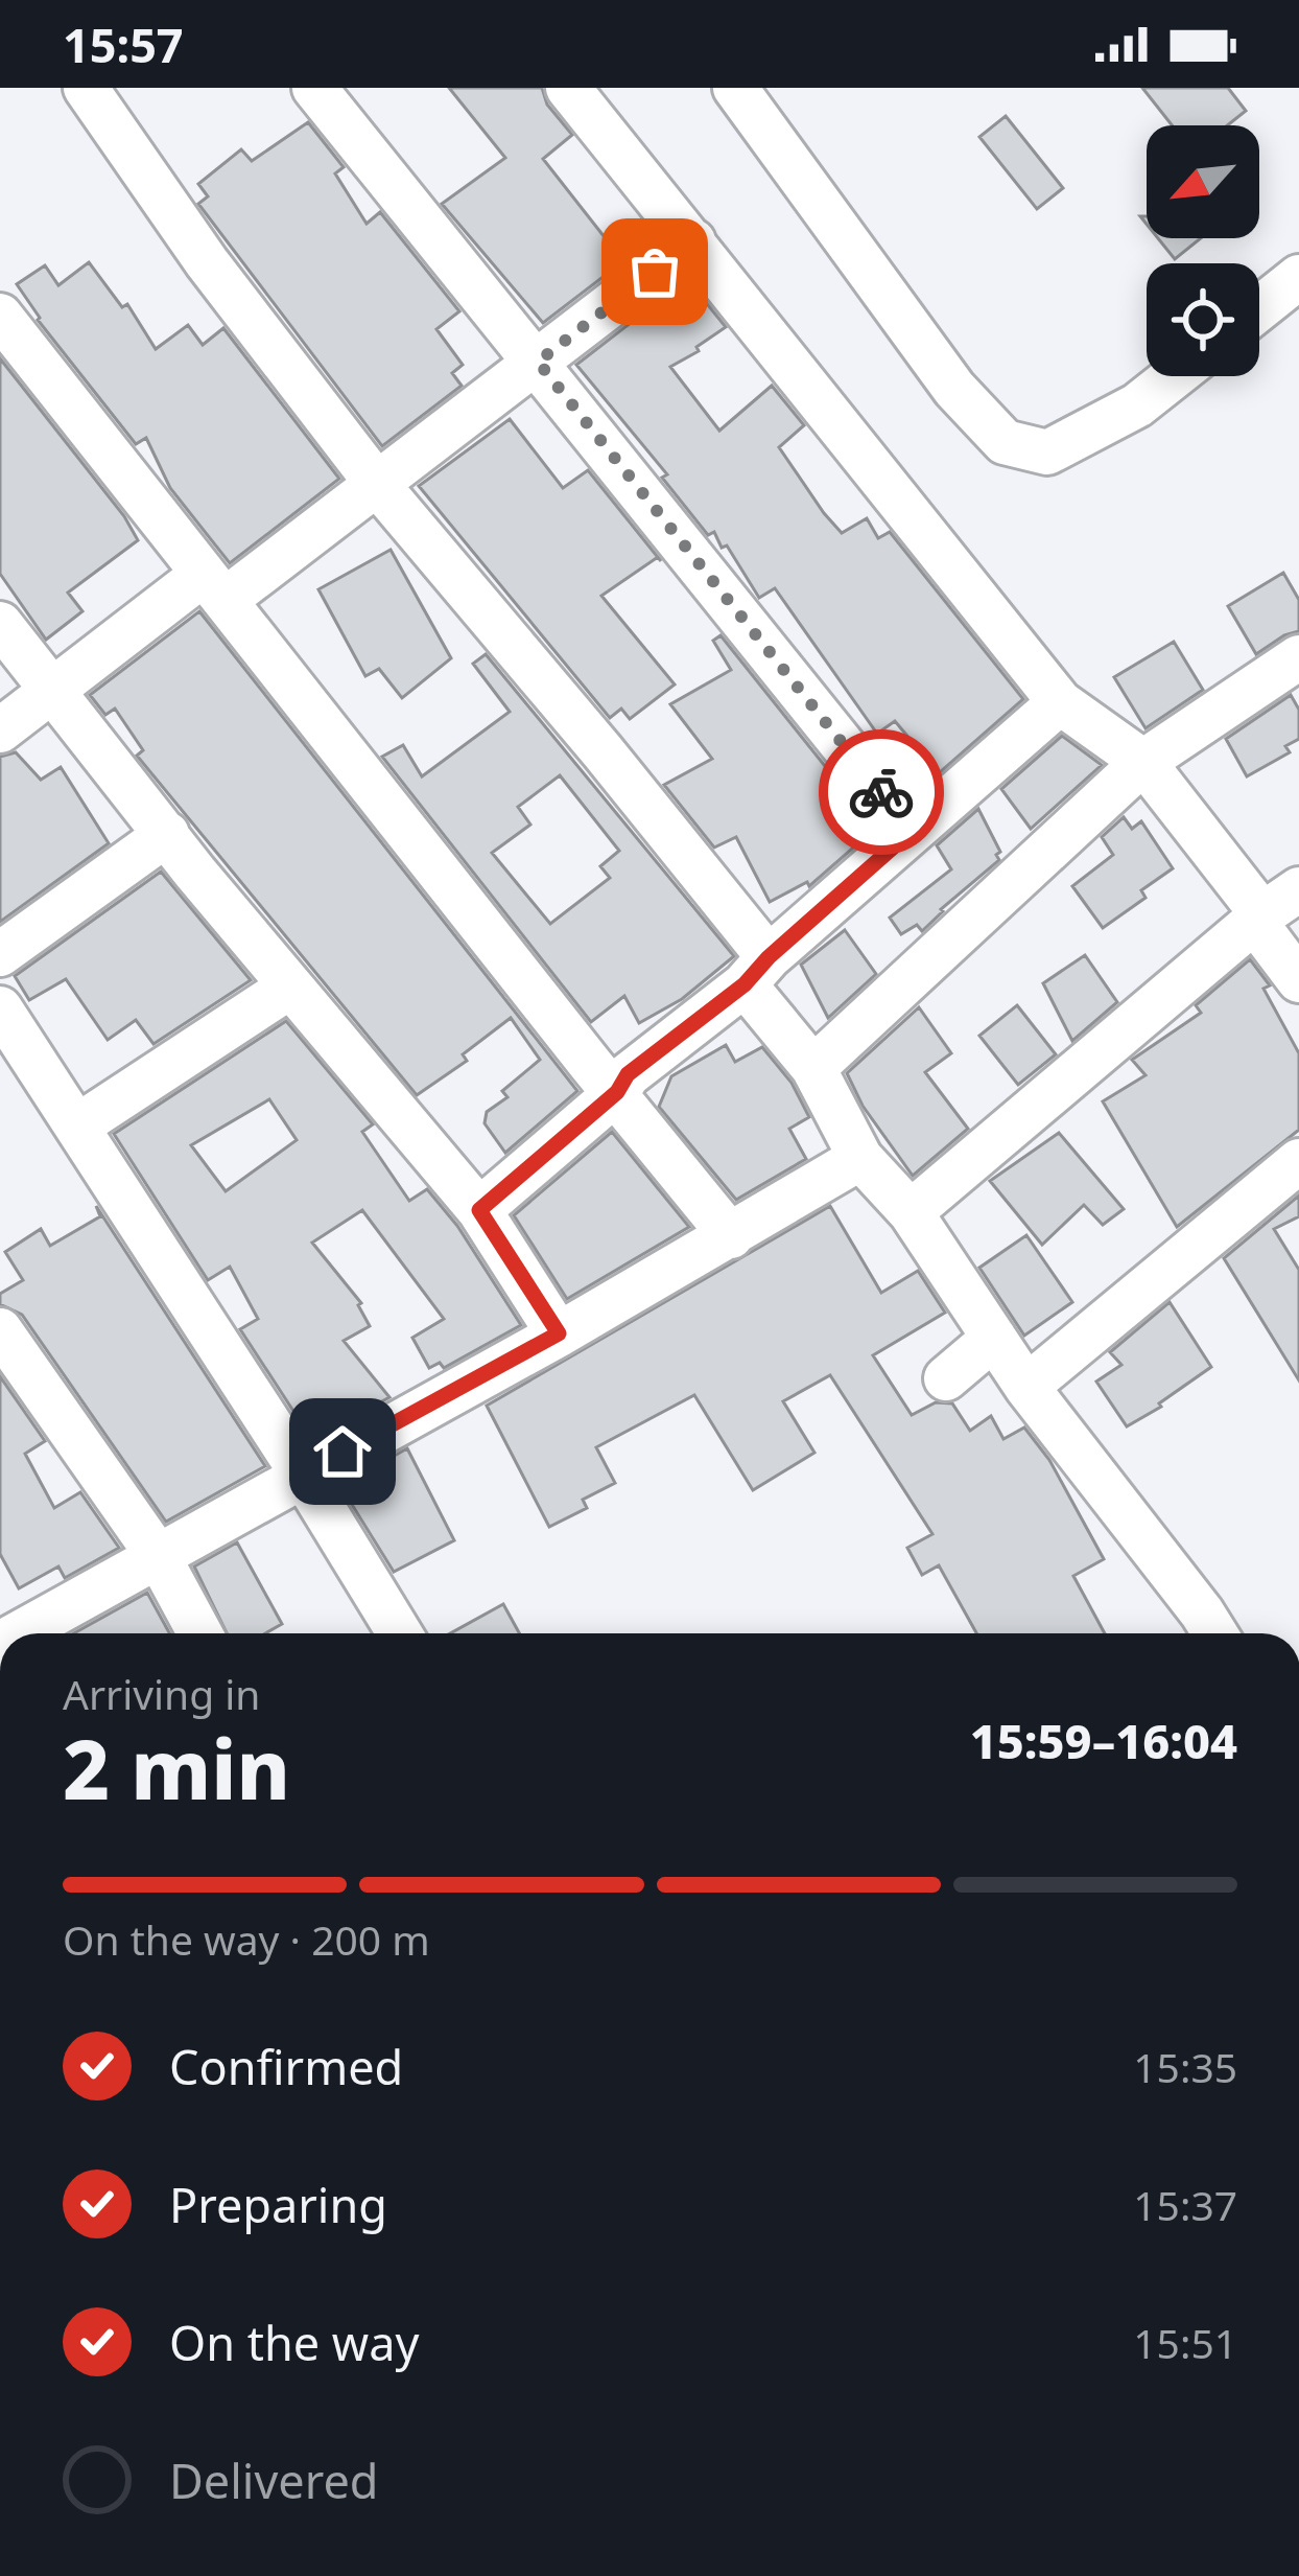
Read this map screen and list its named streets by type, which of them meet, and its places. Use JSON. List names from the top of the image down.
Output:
{
  "north": "bottom left",
  "page": {
    "status": "15:57",
    "heading": ["2 min", "Arriving in", "15:59–16:04"],
    "bar": "On the way · 200 m",
    "list": [
      ["Confirmed", "15:35"],
      ["Preparing", "15:37"],
      ["On the way", "15:51"],
      "Delivered"
    ]
  }
}
